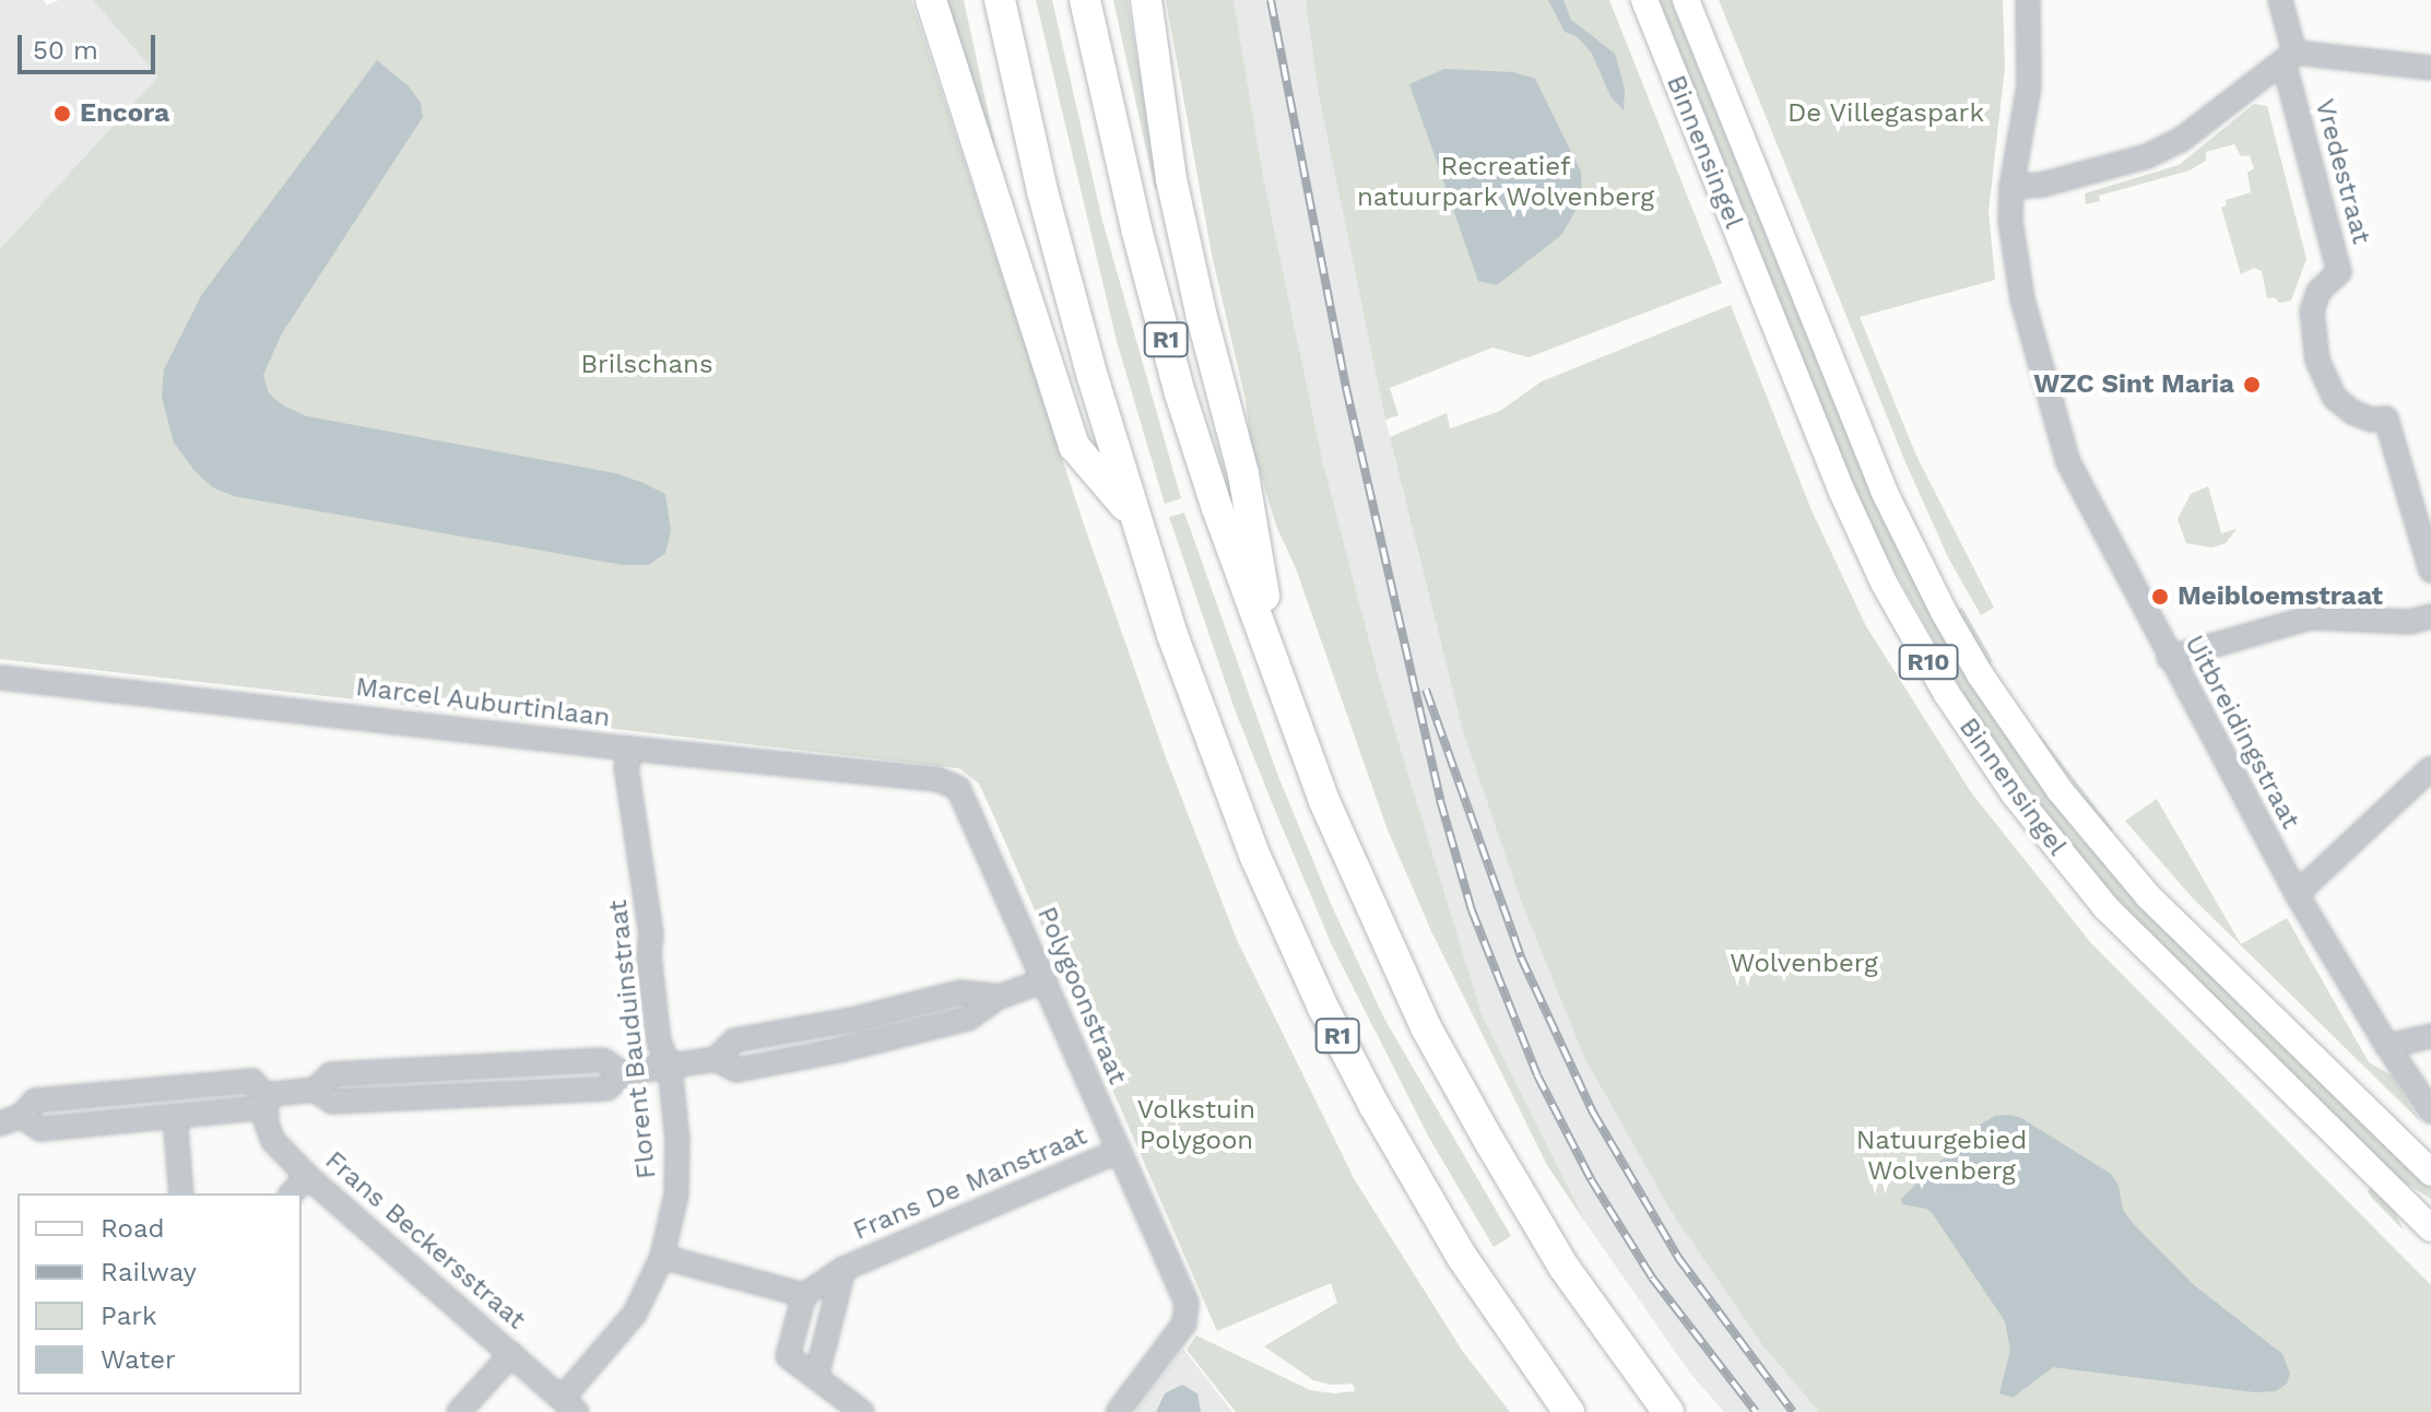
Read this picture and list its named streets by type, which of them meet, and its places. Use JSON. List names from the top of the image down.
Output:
{
  "streets": {
    "highway": ["R1"],
    "main road": ["Binnensingel", "R10"],
    "street": [
      "Vredestraat",
      "Marcel Auburtinlaan",
      "Uitbreidingstraat",
      "Polygoonstraat",
      "Florent Bauduinstraat",
      "Frans De Manstraat",
      "Frans Beckersstraat"
    ]
  },
  "crossings": [
    ["Marcel Auburtinlaan", "Polygoonstraat"],
    ["Marcel Auburtinlaan", "Florent Bauduinstraat"],
    ["Polygoonstraat", "Frans De Manstraat"],
    ["Florent Bauduinstraat", "Frans Beckersstraat"]
  ],
  "parks": [
    "De Villegaspark",
    "Recreatief natuurpark Wolvenberg",
    "Brilschans",
    "Wolvenberg",
    "Volkstuin Polygoon",
    "Natuurgebied Wolvenberg"
  ],
  "places": ["Encora", "WZC Sint Maria", "Meibloemstraat"],
  "legend": [
    "Road",
    "Railway",
    "Park",
    "Water"
  ],
  "scale_bar": "50 m"
}
